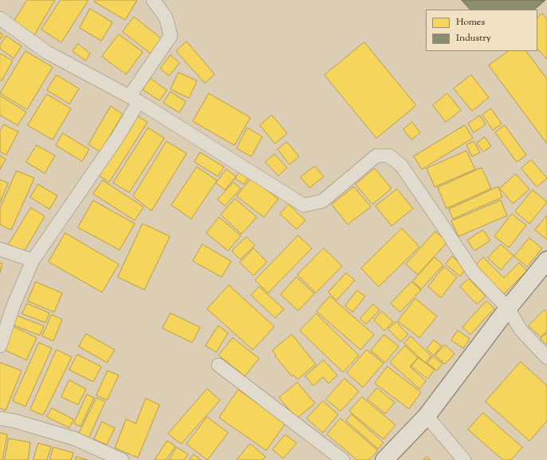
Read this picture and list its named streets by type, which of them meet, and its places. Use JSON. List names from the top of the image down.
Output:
{
  "legend": ["Homes", "Industry"]
}
